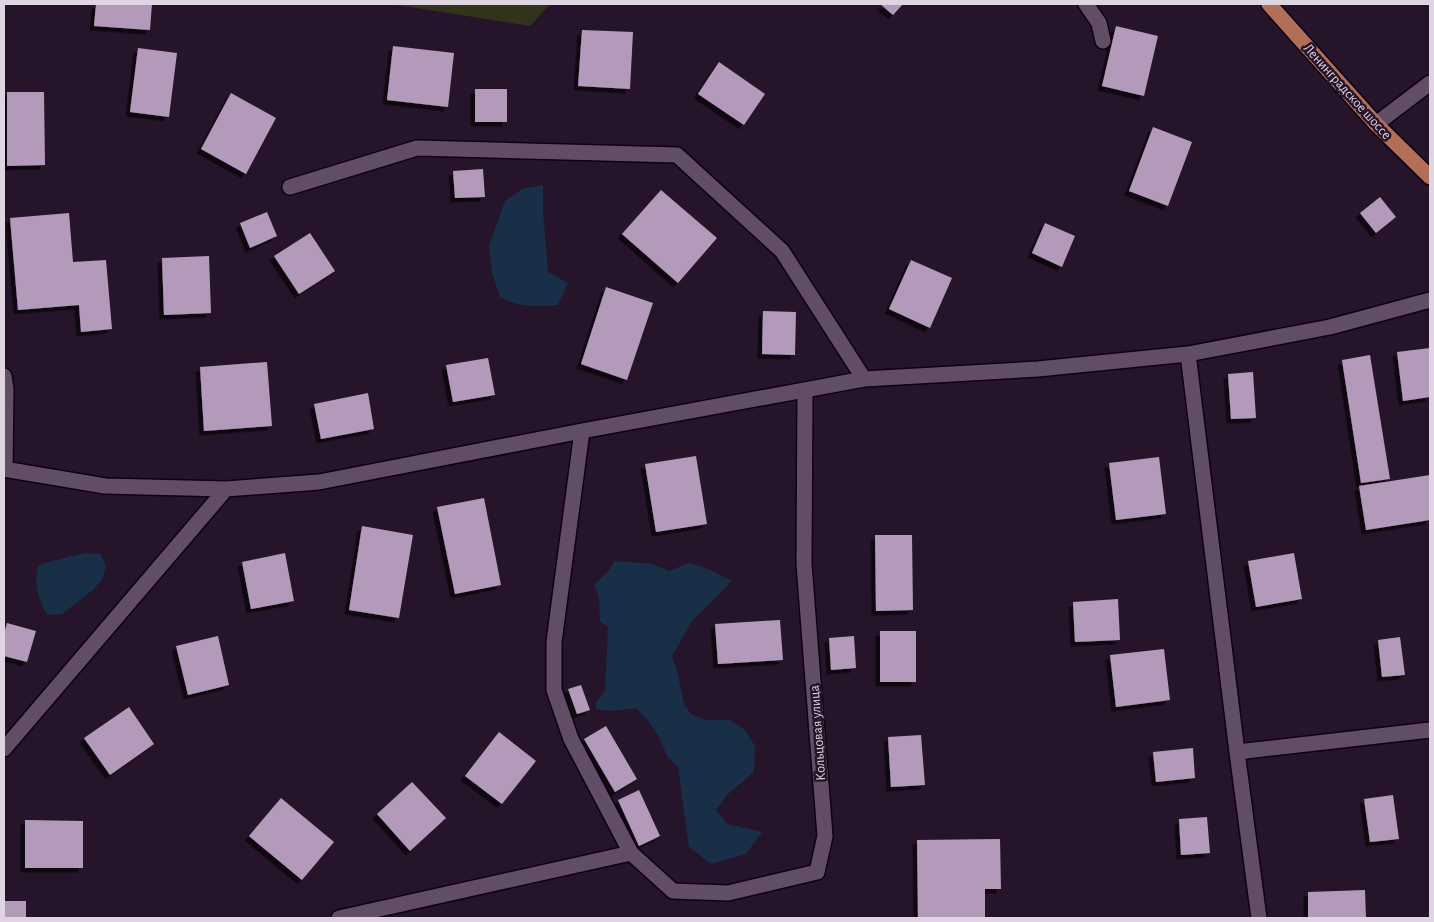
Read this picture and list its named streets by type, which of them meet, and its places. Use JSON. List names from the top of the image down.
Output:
{
  "streets": {
    "main road": ["Ленинградское шоссе"],
    "street": ["Кольцовая улица"]
  }
}
